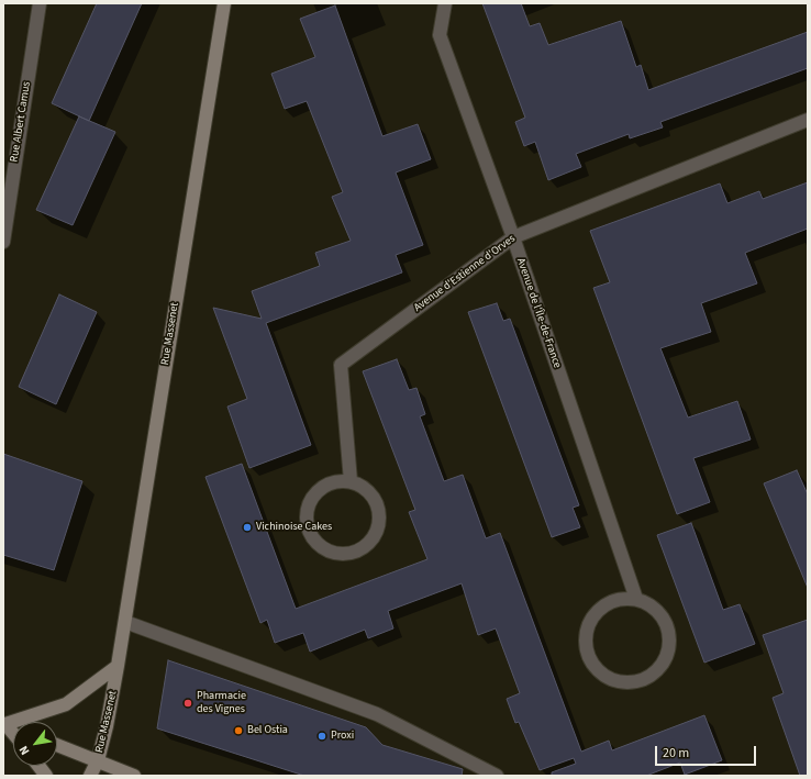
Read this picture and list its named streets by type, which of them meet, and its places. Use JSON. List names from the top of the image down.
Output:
{
  "streets": {
    "main road": ["Rue Massenet"],
    "street": ["Rue Albert Camus", "Avenue d'Estienne d'Orves", "Avenue de l'Île-de-France"]
  },
  "crossings": [
    ["Avenue d'Estienne d'Orves", "Avenue de l'Île-de-France"]
  ],
  "places": [
    "Vichinoise Cakes",
    "Pharmacie des Vignes",
    "Bel Ostia",
    "Proxi"
  ],
  "scale_bar": "20 m",
  "north": "bottom left"
}
